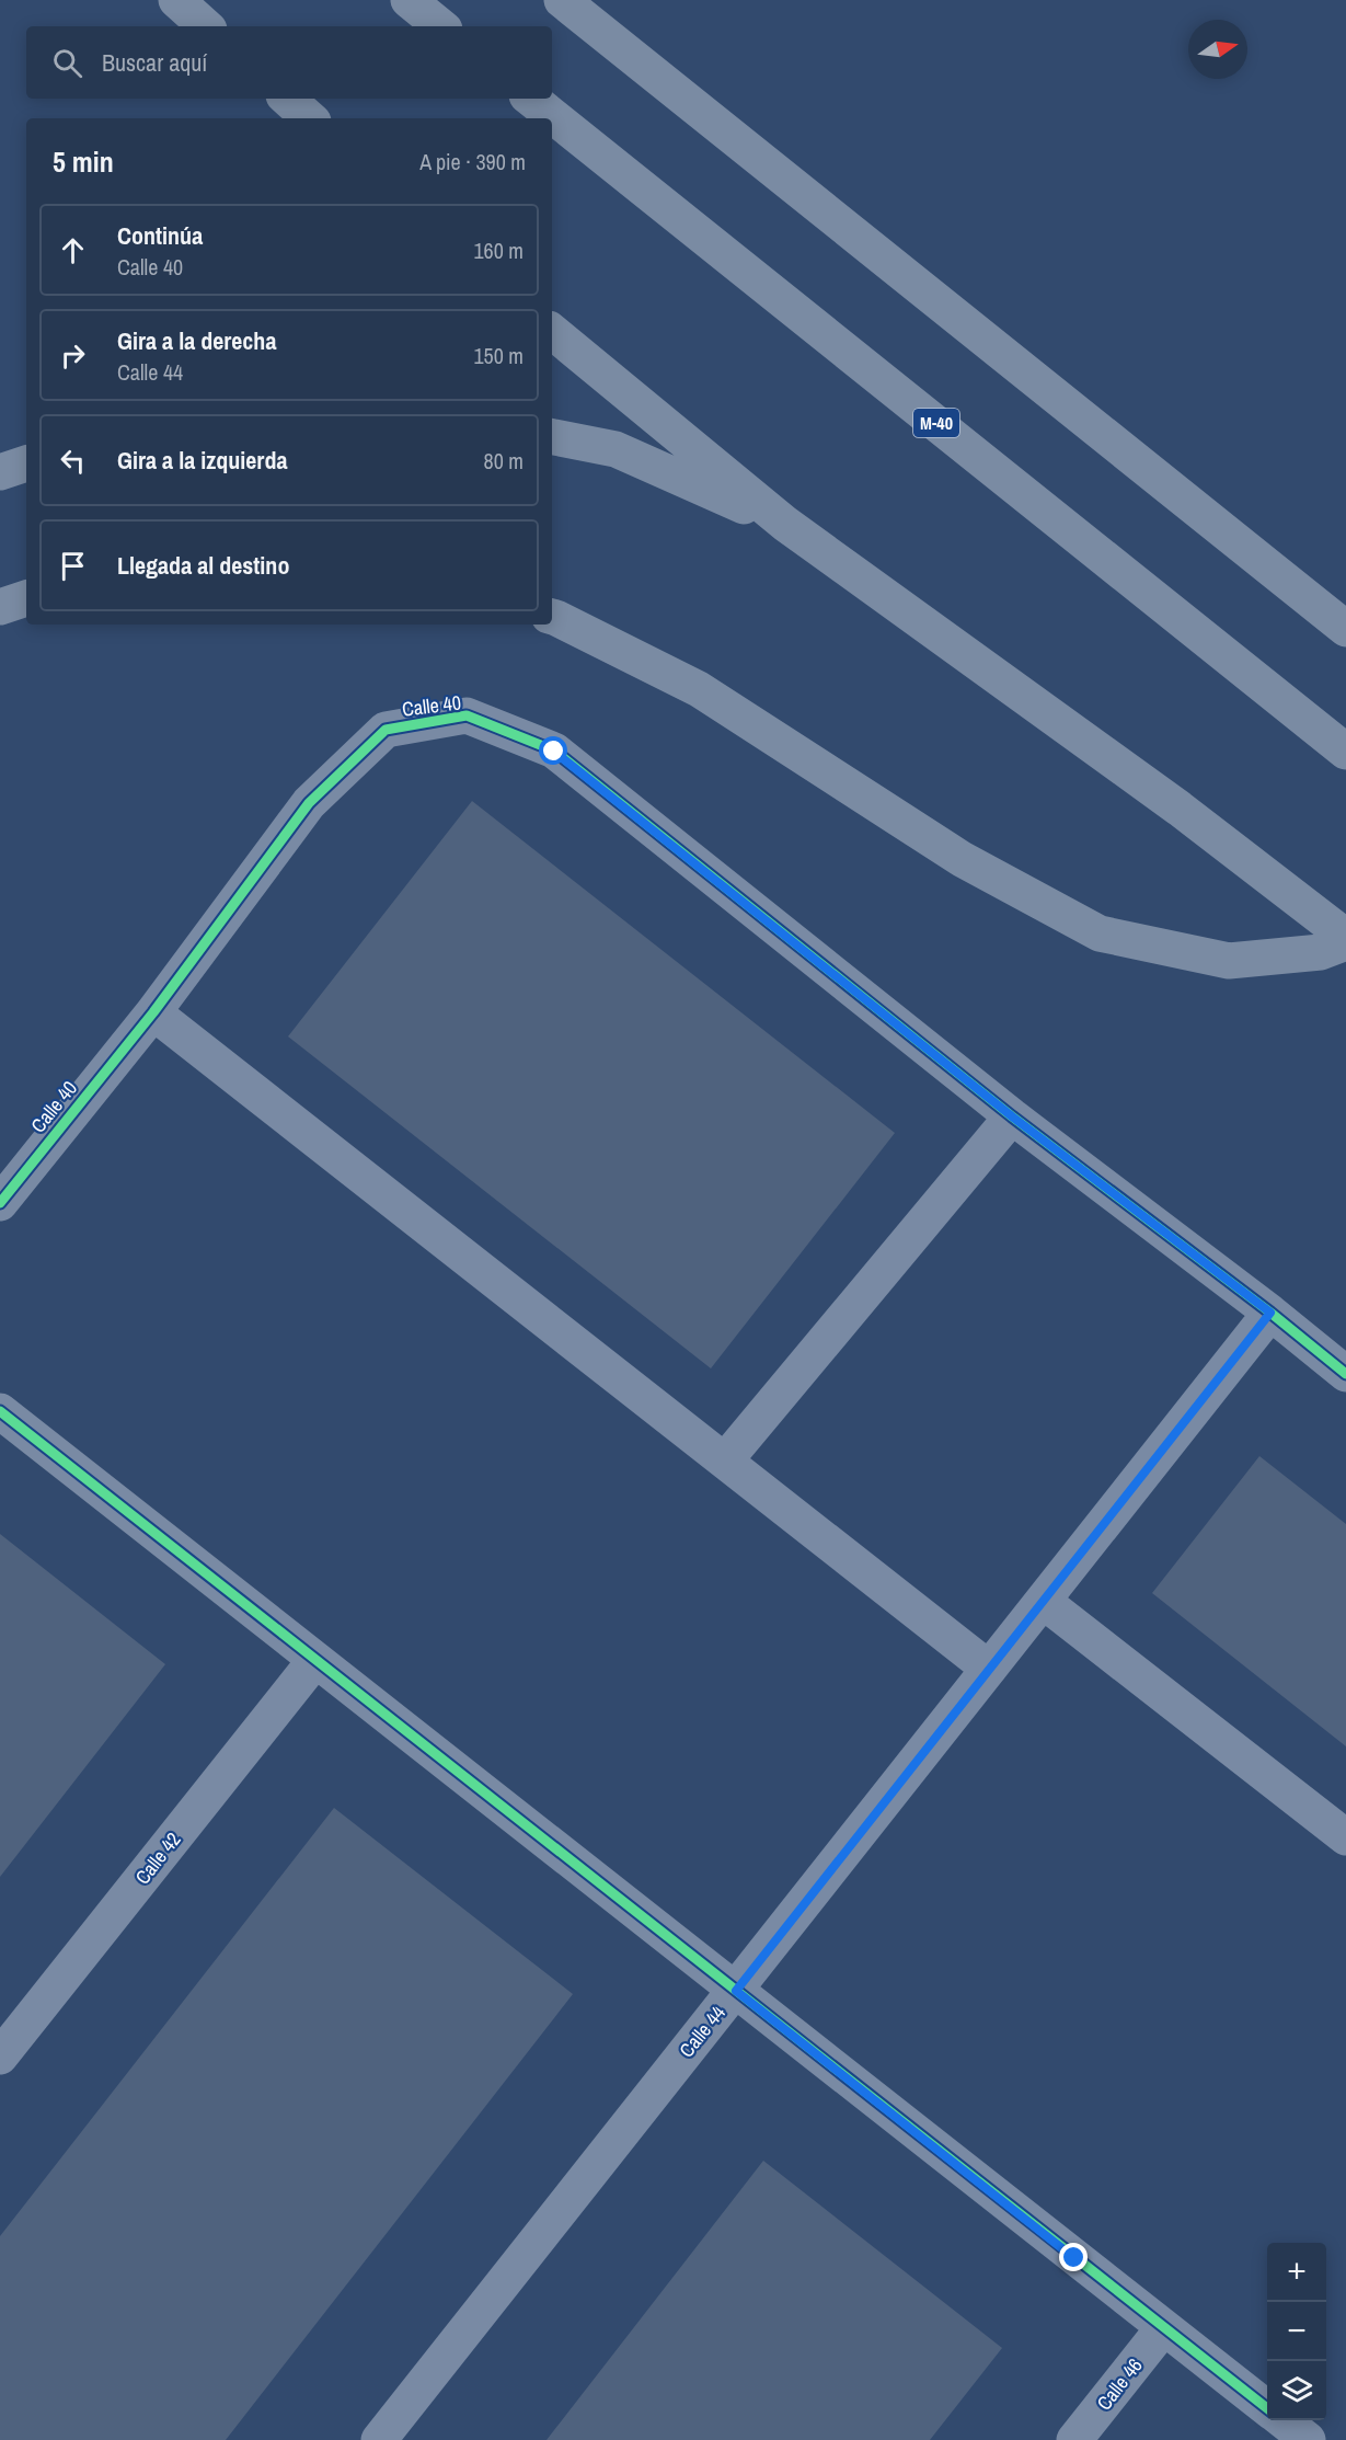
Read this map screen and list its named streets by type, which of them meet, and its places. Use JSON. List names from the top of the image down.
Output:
{
  "streets": {
    "highway": ["M-40"],
    "street": [
      "Calle 40",
      "Calle 42",
      "Calle 44",
      "Calle 46"
    ]
  },
  "crossings": [
    ["Calle 40", "Calle 44"]
  ],
  "north": "right",
  "page": {
    "search": "Buscar aquí",
    "heading": ["5 min", "A pie · 390 m"],
    "list": [
      ["Continúa", "Calle 40", "160 m"],
      ["Gira a la derecha", "Calle 44", "150 m"],
      ["Gira a la izquierda", "80 m"],
      "Llegada al destino"
    ],
    "map_buttons": ["+", "−"]
  }
}
